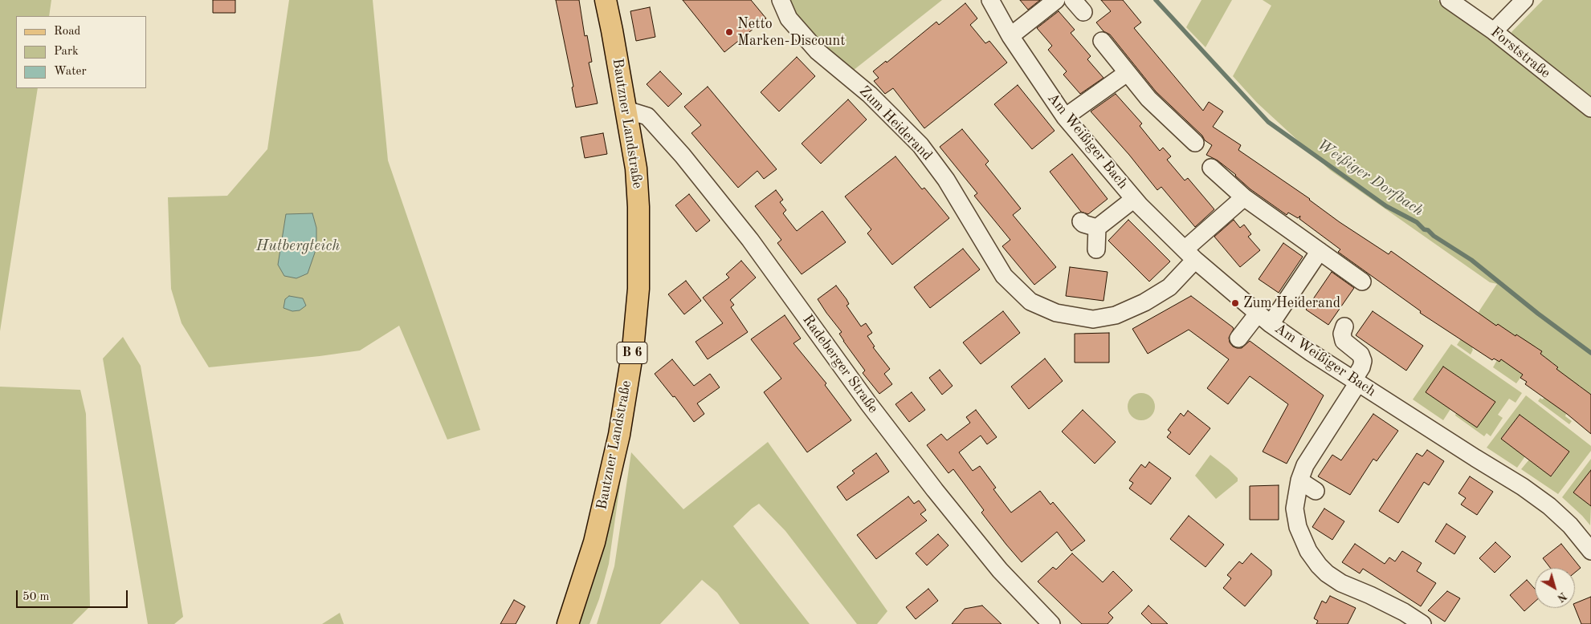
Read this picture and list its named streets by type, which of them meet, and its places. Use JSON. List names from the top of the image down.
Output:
{
  "streets": {
    "main road": ["Bautzner Landstraße", "B 6"],
    "street": [
      "Forststraße",
      "Zum Heiderand",
      "Am Weißiger Bach",
      "Radeberger Straße"
    ]
  },
  "crossings": [
    ["Bautzner Landstraße", "Radeberger Straße"],
    ["Zum Heiderand", "Am Weißiger Bach"]
  ],
  "water": ["Weißiger Dorfbach", "Hutbergteich"],
  "places": ["Netto Marken-Discount", "Zum Heiderand"],
  "legend": ["Road", "Park", "Water"],
  "scale_bar": "50 m",
  "north": "bottom right"
}
